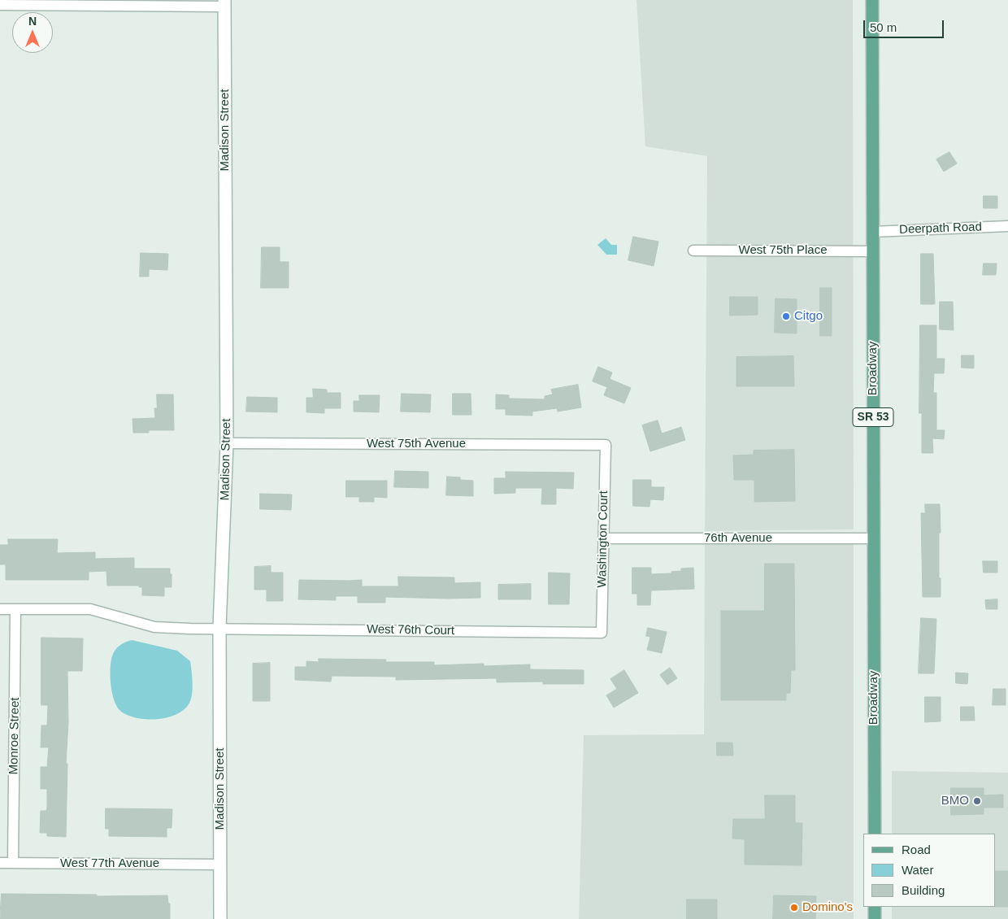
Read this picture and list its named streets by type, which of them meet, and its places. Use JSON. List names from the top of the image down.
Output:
{
  "streets": {
    "main road": ["Broadway", "SR 53"],
    "street": [
      "Madison Street",
      "Deerpath Road",
      "West 75th Place",
      "West 75th Avenue",
      "76th Avenue",
      "Washington Court",
      "West 76th Court",
      "Monroe Street",
      "West 77th Avenue"
    ]
  },
  "crossings": [
    ["Madison Street", "West 75th Avenue"],
    ["Madison Street", "West 76th Court"],
    ["Madison Street", "West 77th Avenue"],
    ["Deerpath Road", "Broadway"],
    ["West 75th Place", "Broadway"],
    ["Broadway", "76th Avenue"],
    ["West 75th Avenue", "Washington Court"],
    ["76th Avenue", "Washington Court"],
    ["Washington Court", "West 76th Court"],
    ["West 76th Court", "Monroe Street"],
    ["Monroe Street", "West 77th Avenue"]
  ],
  "places": ["Citgo", "BMO", "Domino's"],
  "legend": ["Road", "Water", "Building"],
  "scale_bar": "50 m",
  "north": "top"
}
